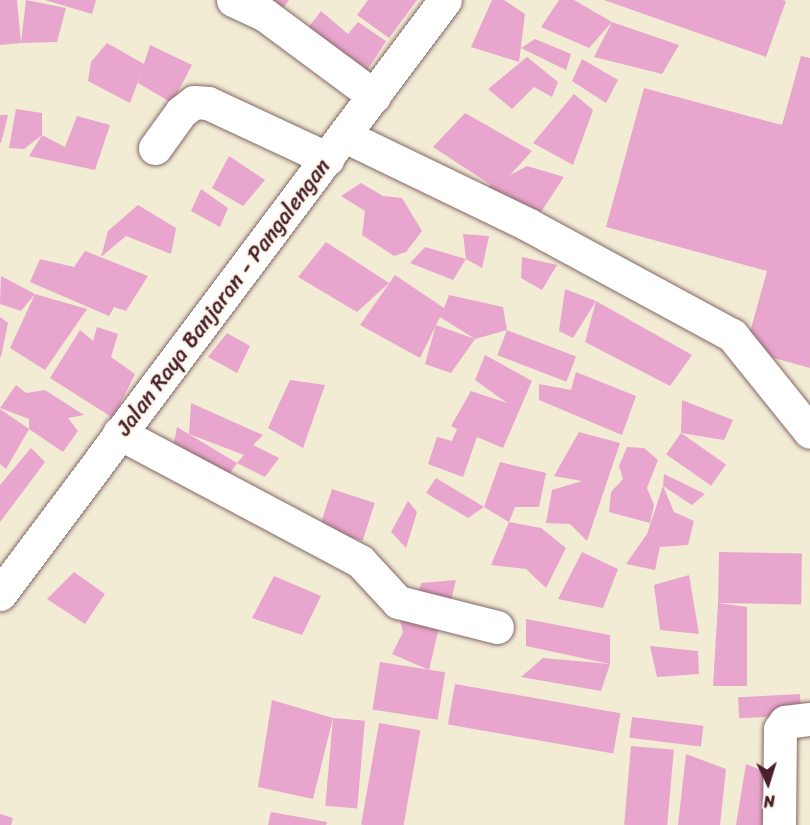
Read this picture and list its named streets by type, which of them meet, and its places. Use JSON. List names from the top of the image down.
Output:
{
  "streets": {
    "street": ["Jalan Raya Banjaran - Pangalengan"]
  },
  "north": "bottom"
}
